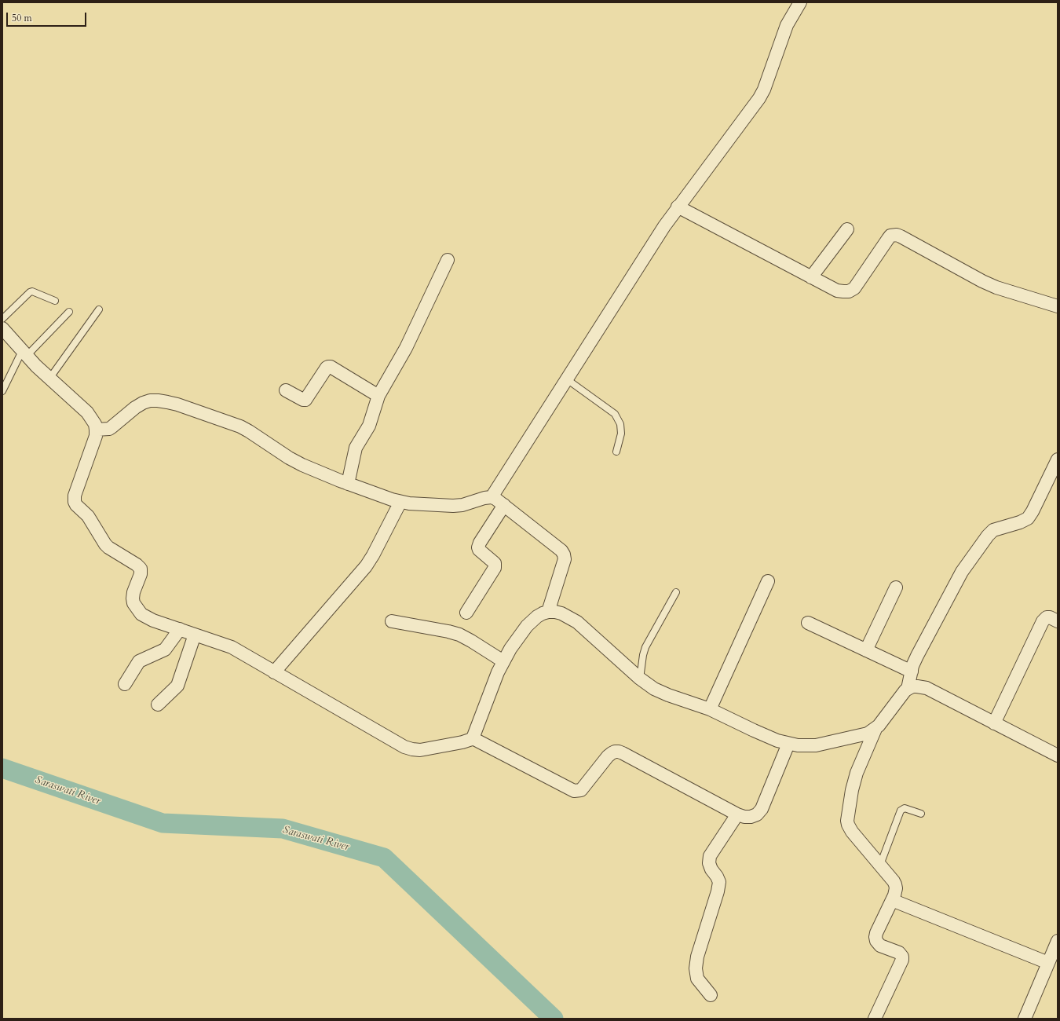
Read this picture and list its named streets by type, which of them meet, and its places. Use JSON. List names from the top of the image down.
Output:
{
  "water": ["Saraswati River"],
  "scale_bar": "50 m"
}
